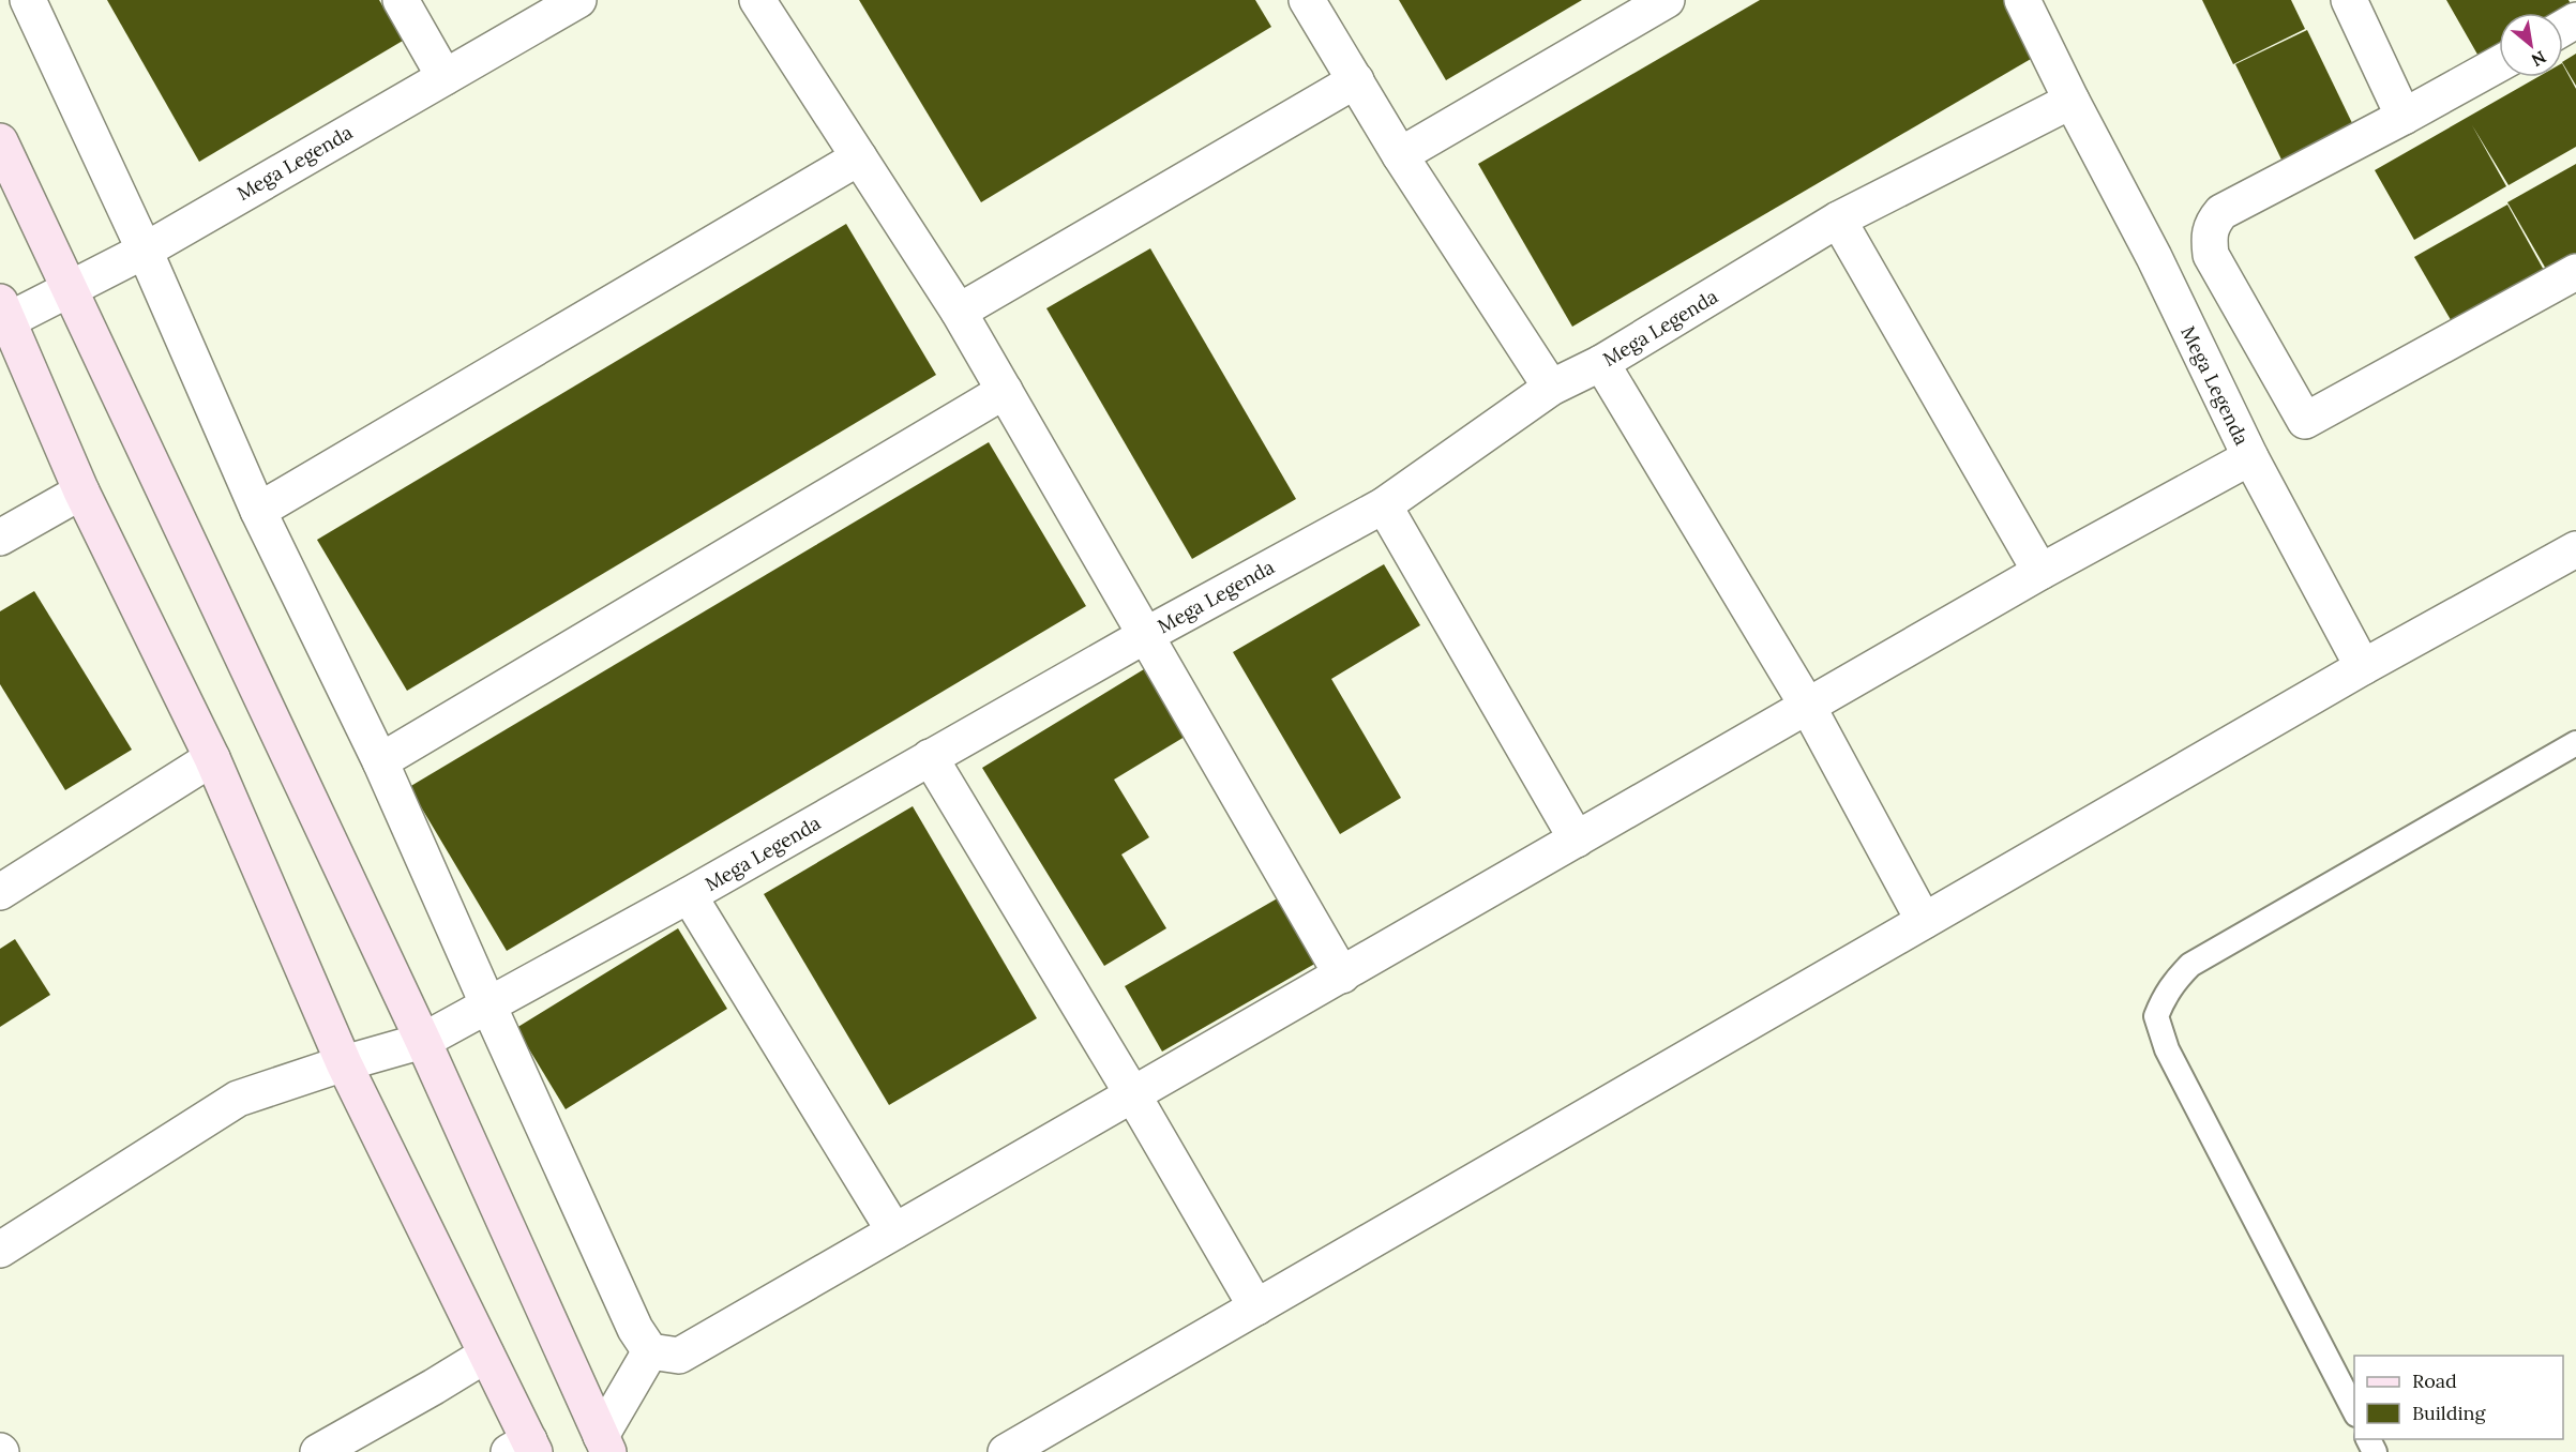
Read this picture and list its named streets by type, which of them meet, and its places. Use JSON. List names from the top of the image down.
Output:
{
  "streets": {
    "street": ["Mega Legenda"]
  },
  "legend": ["Road", "Building"],
  "north": "bottom right"
}
